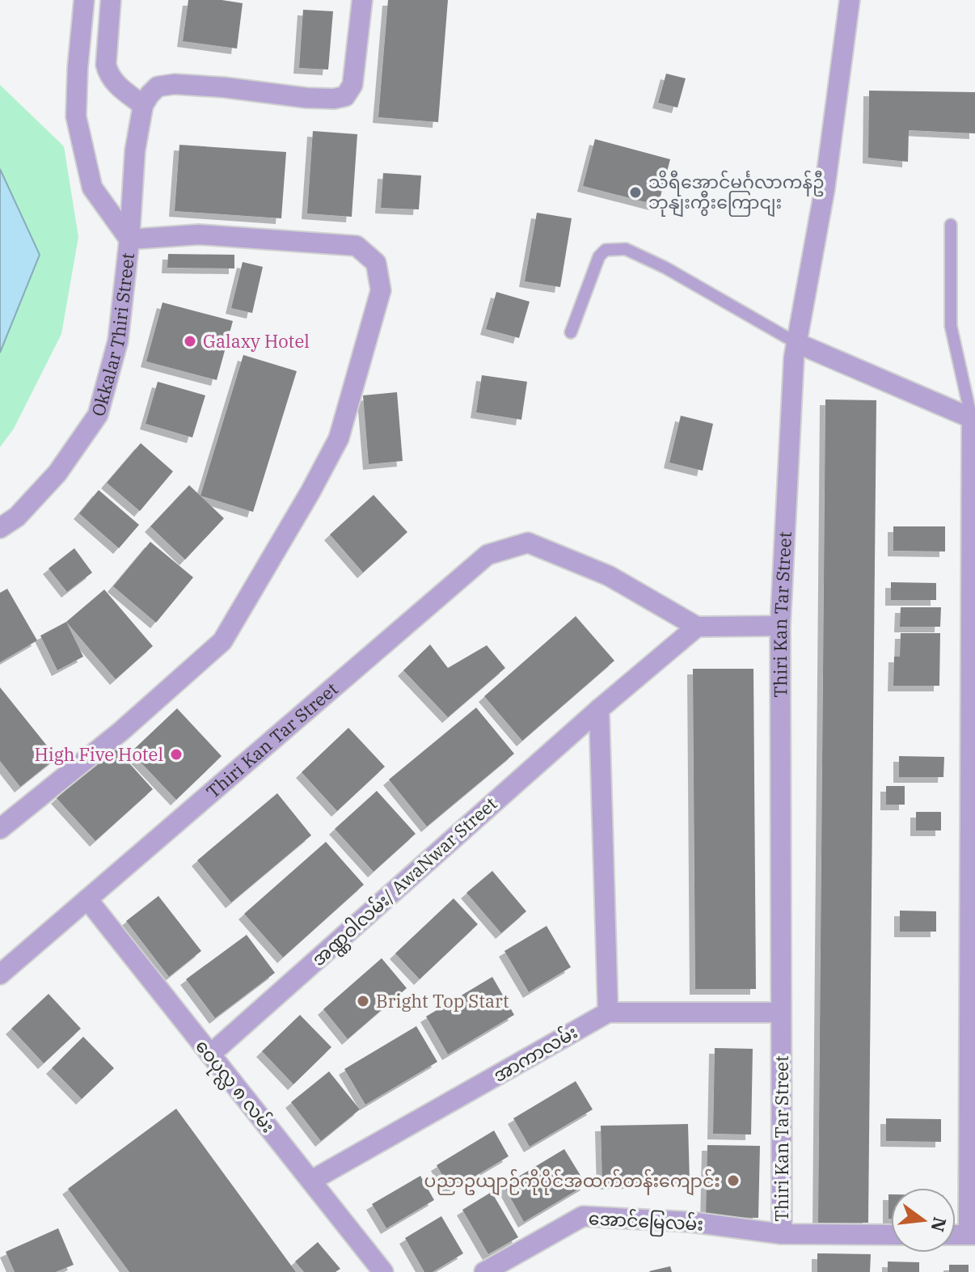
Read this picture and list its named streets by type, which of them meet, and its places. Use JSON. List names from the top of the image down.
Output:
{
  "streets": {
    "street": [
      "Okkalar Thiri Street",
      "Thiri Kan Tar Street",
      "အဏ္ဏဝါလမ်း/ AwaNwar Street",
      "အာကာလမ်း",
      "ဝေပုလ္လ ၈ လမ်း",
      "အောင်မြေလမ်း"
    ]
  },
  "crossings": [
    ["Thiri Kan Tar Street", "အဏ္ဏဝါလမ်း/ AwaNwar Street"],
    ["Thiri Kan Tar Street", "အာကာလမ်း"],
    ["Thiri Kan Tar Street", "ဝေပုလ္လ ၈ လမ်း"],
    ["Thiri Kan Tar Street", "အောင်မြေလမ်း"],
    ["အဏ္ဏဝါလမ်း/ AwaNwar Street", "ဝေပုလ္လ ၈ လမ်း"],
    ["အာကာလမ်း", "ဝေပုလ္လ ၈ လမ်း"]
  ],
  "places": [
    "သိရီအောင်မင်္ဂလာကန်ဦ ဘုနျးကွီးကြောငျး",
    "Galaxy Hotel",
    "High Five Hotel",
    "Bright Top Start",
    "ပညာဥယျာဉ်ကိုပိုင်အထက်တန်းကျောင်း"
  ],
  "north": "right"
}
